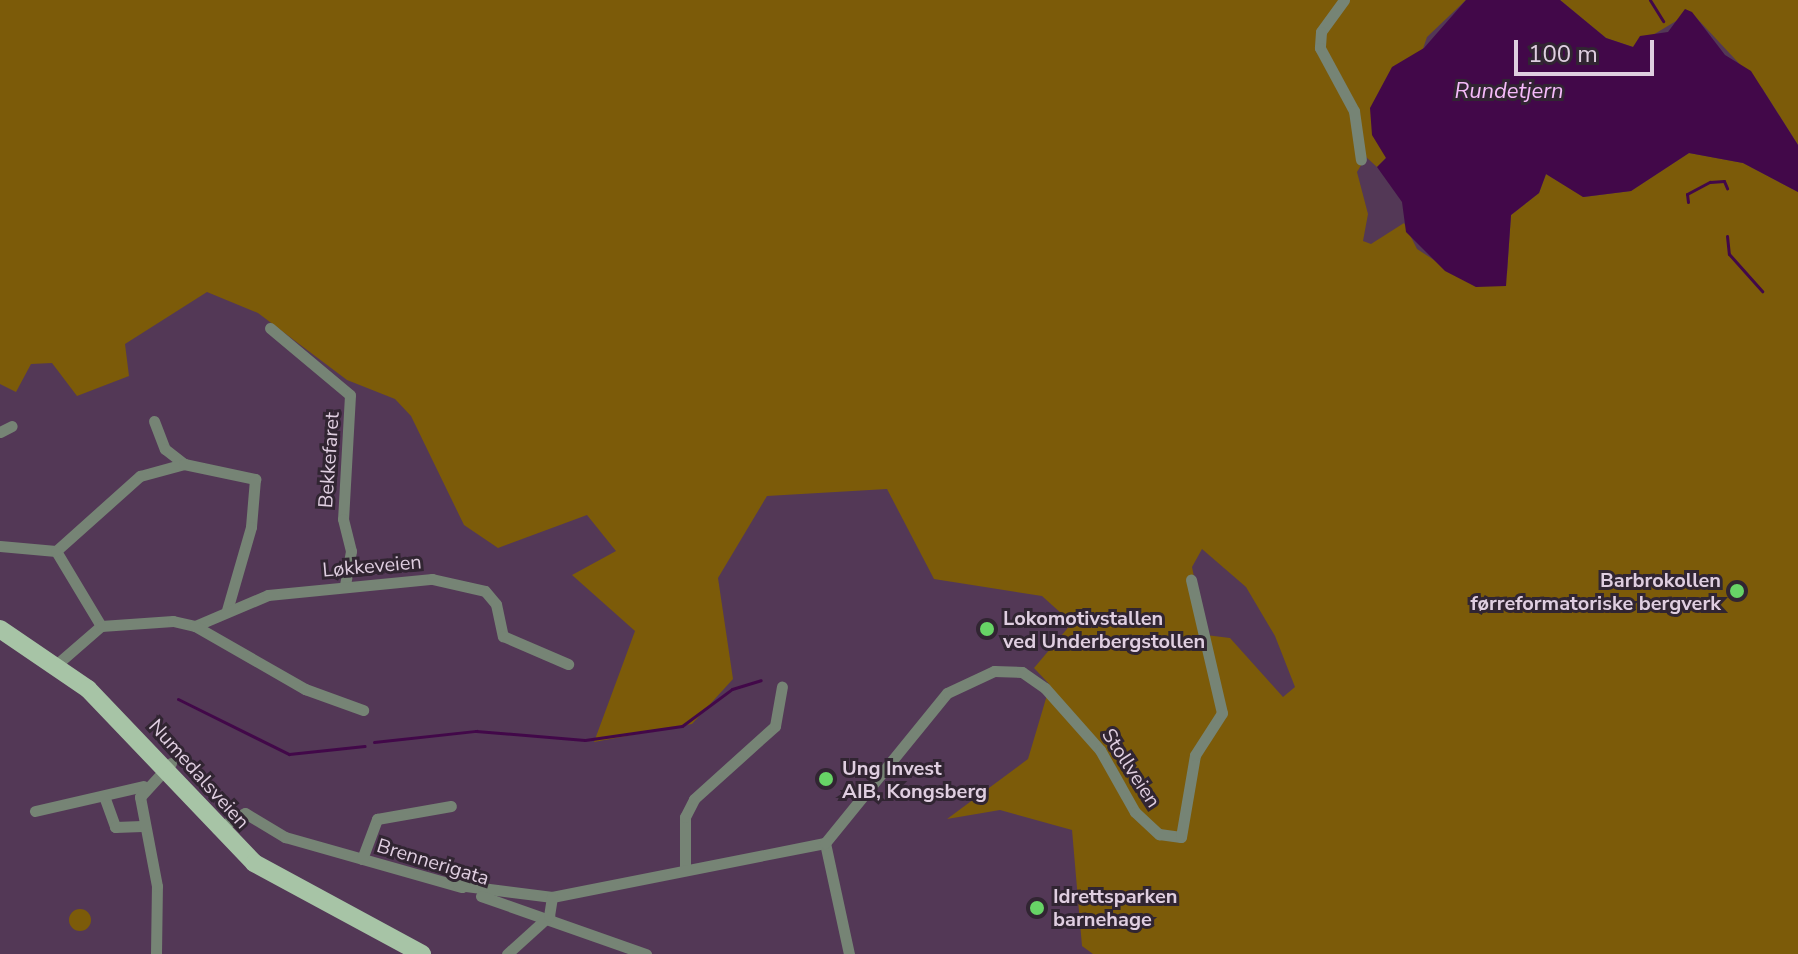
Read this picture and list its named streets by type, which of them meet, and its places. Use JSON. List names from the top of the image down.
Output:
{
  "streets": {
    "main road": ["Numedalsveien"],
    "street": [
      "Bekkefaret",
      "Løkkeveien",
      "Stollveien",
      "Brennerigata"
    ]
  },
  "crossings": [
    ["Bekkefaret", "Løkkeveien"],
    ["Numedalsveien", "Brennerigata"]
  ],
  "water": ["Rundetjern"],
  "places": [
    "Barbrokollen førreformatoriske bergverk",
    "Lokomotivstallen ved Underbergstollen",
    "Ung Invest AIB, Kongsberg",
    "Idrettsparken barnehage"
  ],
  "scale_bar": "100 m"
}
